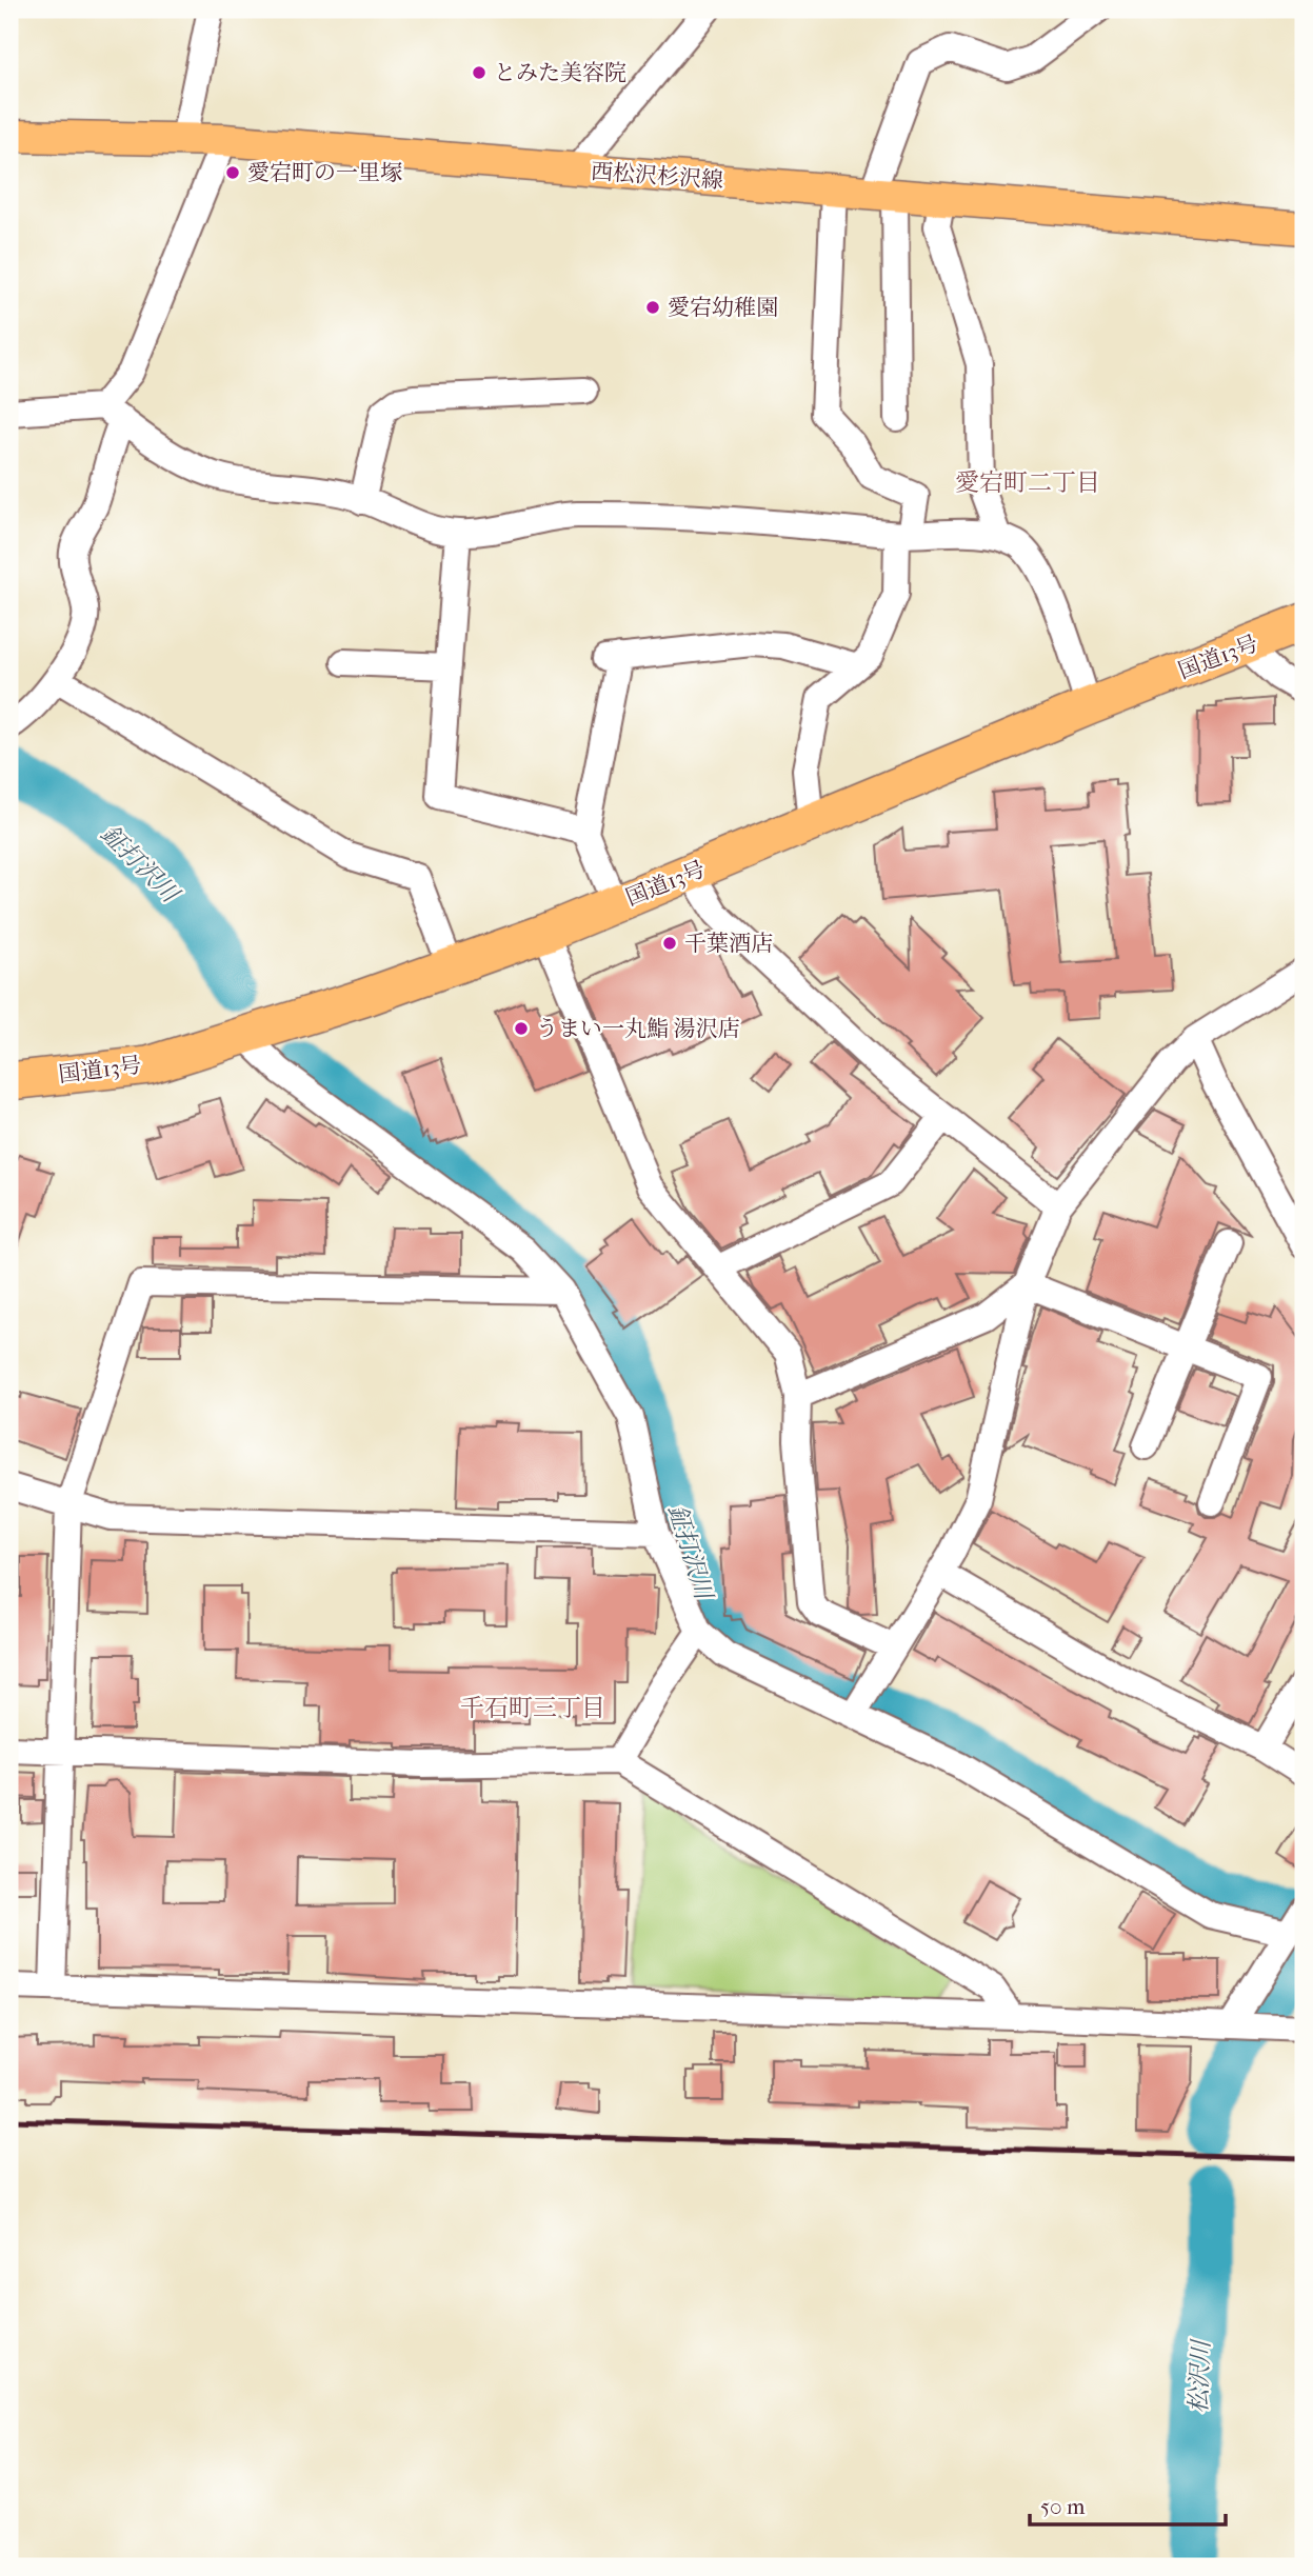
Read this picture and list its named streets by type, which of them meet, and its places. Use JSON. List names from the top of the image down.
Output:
{
  "streets": {
    "highway": ["国道13号"],
    "main road": ["西松沢杉沢線"]
  },
  "districts": ["愛宕町二丁目", "千石町三丁目"],
  "water": ["鉦打沢川", "松沢川"],
  "places": [
    "とみた美容院",
    "愛宕町の一里塚",
    "愛宕幼稚園",
    "千葉酒店",
    "うまい一丸鮨 湯沢店"
  ],
  "scale_bar": "50 m"
}
